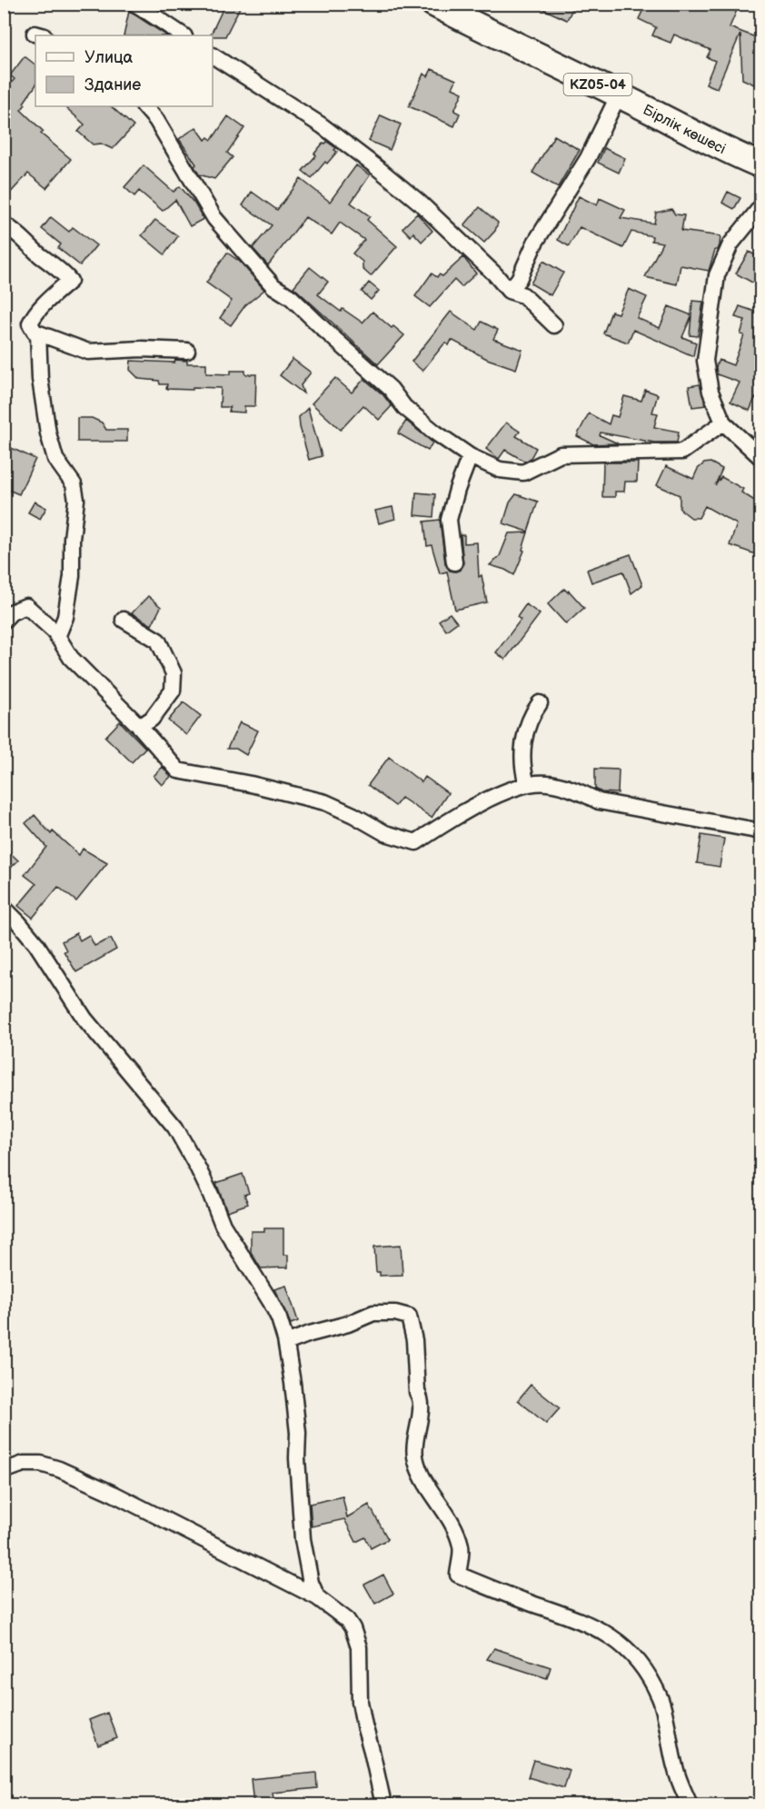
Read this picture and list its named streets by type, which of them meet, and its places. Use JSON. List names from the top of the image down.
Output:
{
  "streets": {
    "main road": ["KZ05-04", "Бірлік көшесі"]
  },
  "legend": ["Улица", "Здание"]
}
